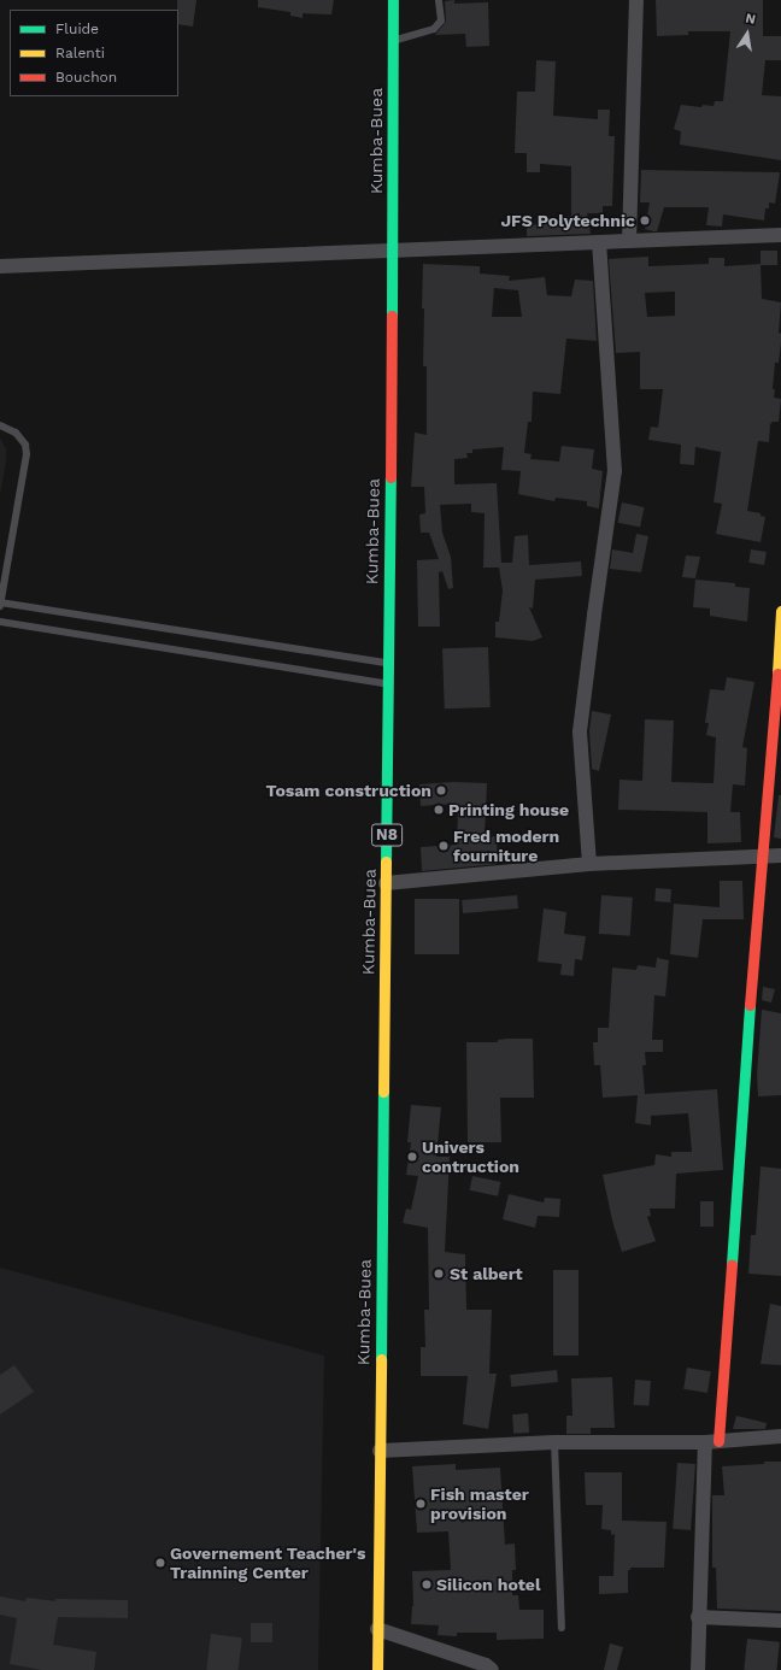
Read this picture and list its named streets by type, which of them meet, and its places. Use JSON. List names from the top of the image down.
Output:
{
  "streets": {
    "main road": ["Kumba-Buea", "N8"]
  },
  "places": [
    "JFS Polytechnic",
    "Tosam construction",
    "Printing house",
    "Fred modern fourniture",
    "Univers contruction",
    "St albert",
    "Fish master provision",
    "Governement Teacher's Trainning Center",
    "Silicon hotel"
  ],
  "legend": ["Fluide", "Ralenti", "Bouchon"],
  "north": "top"
}
